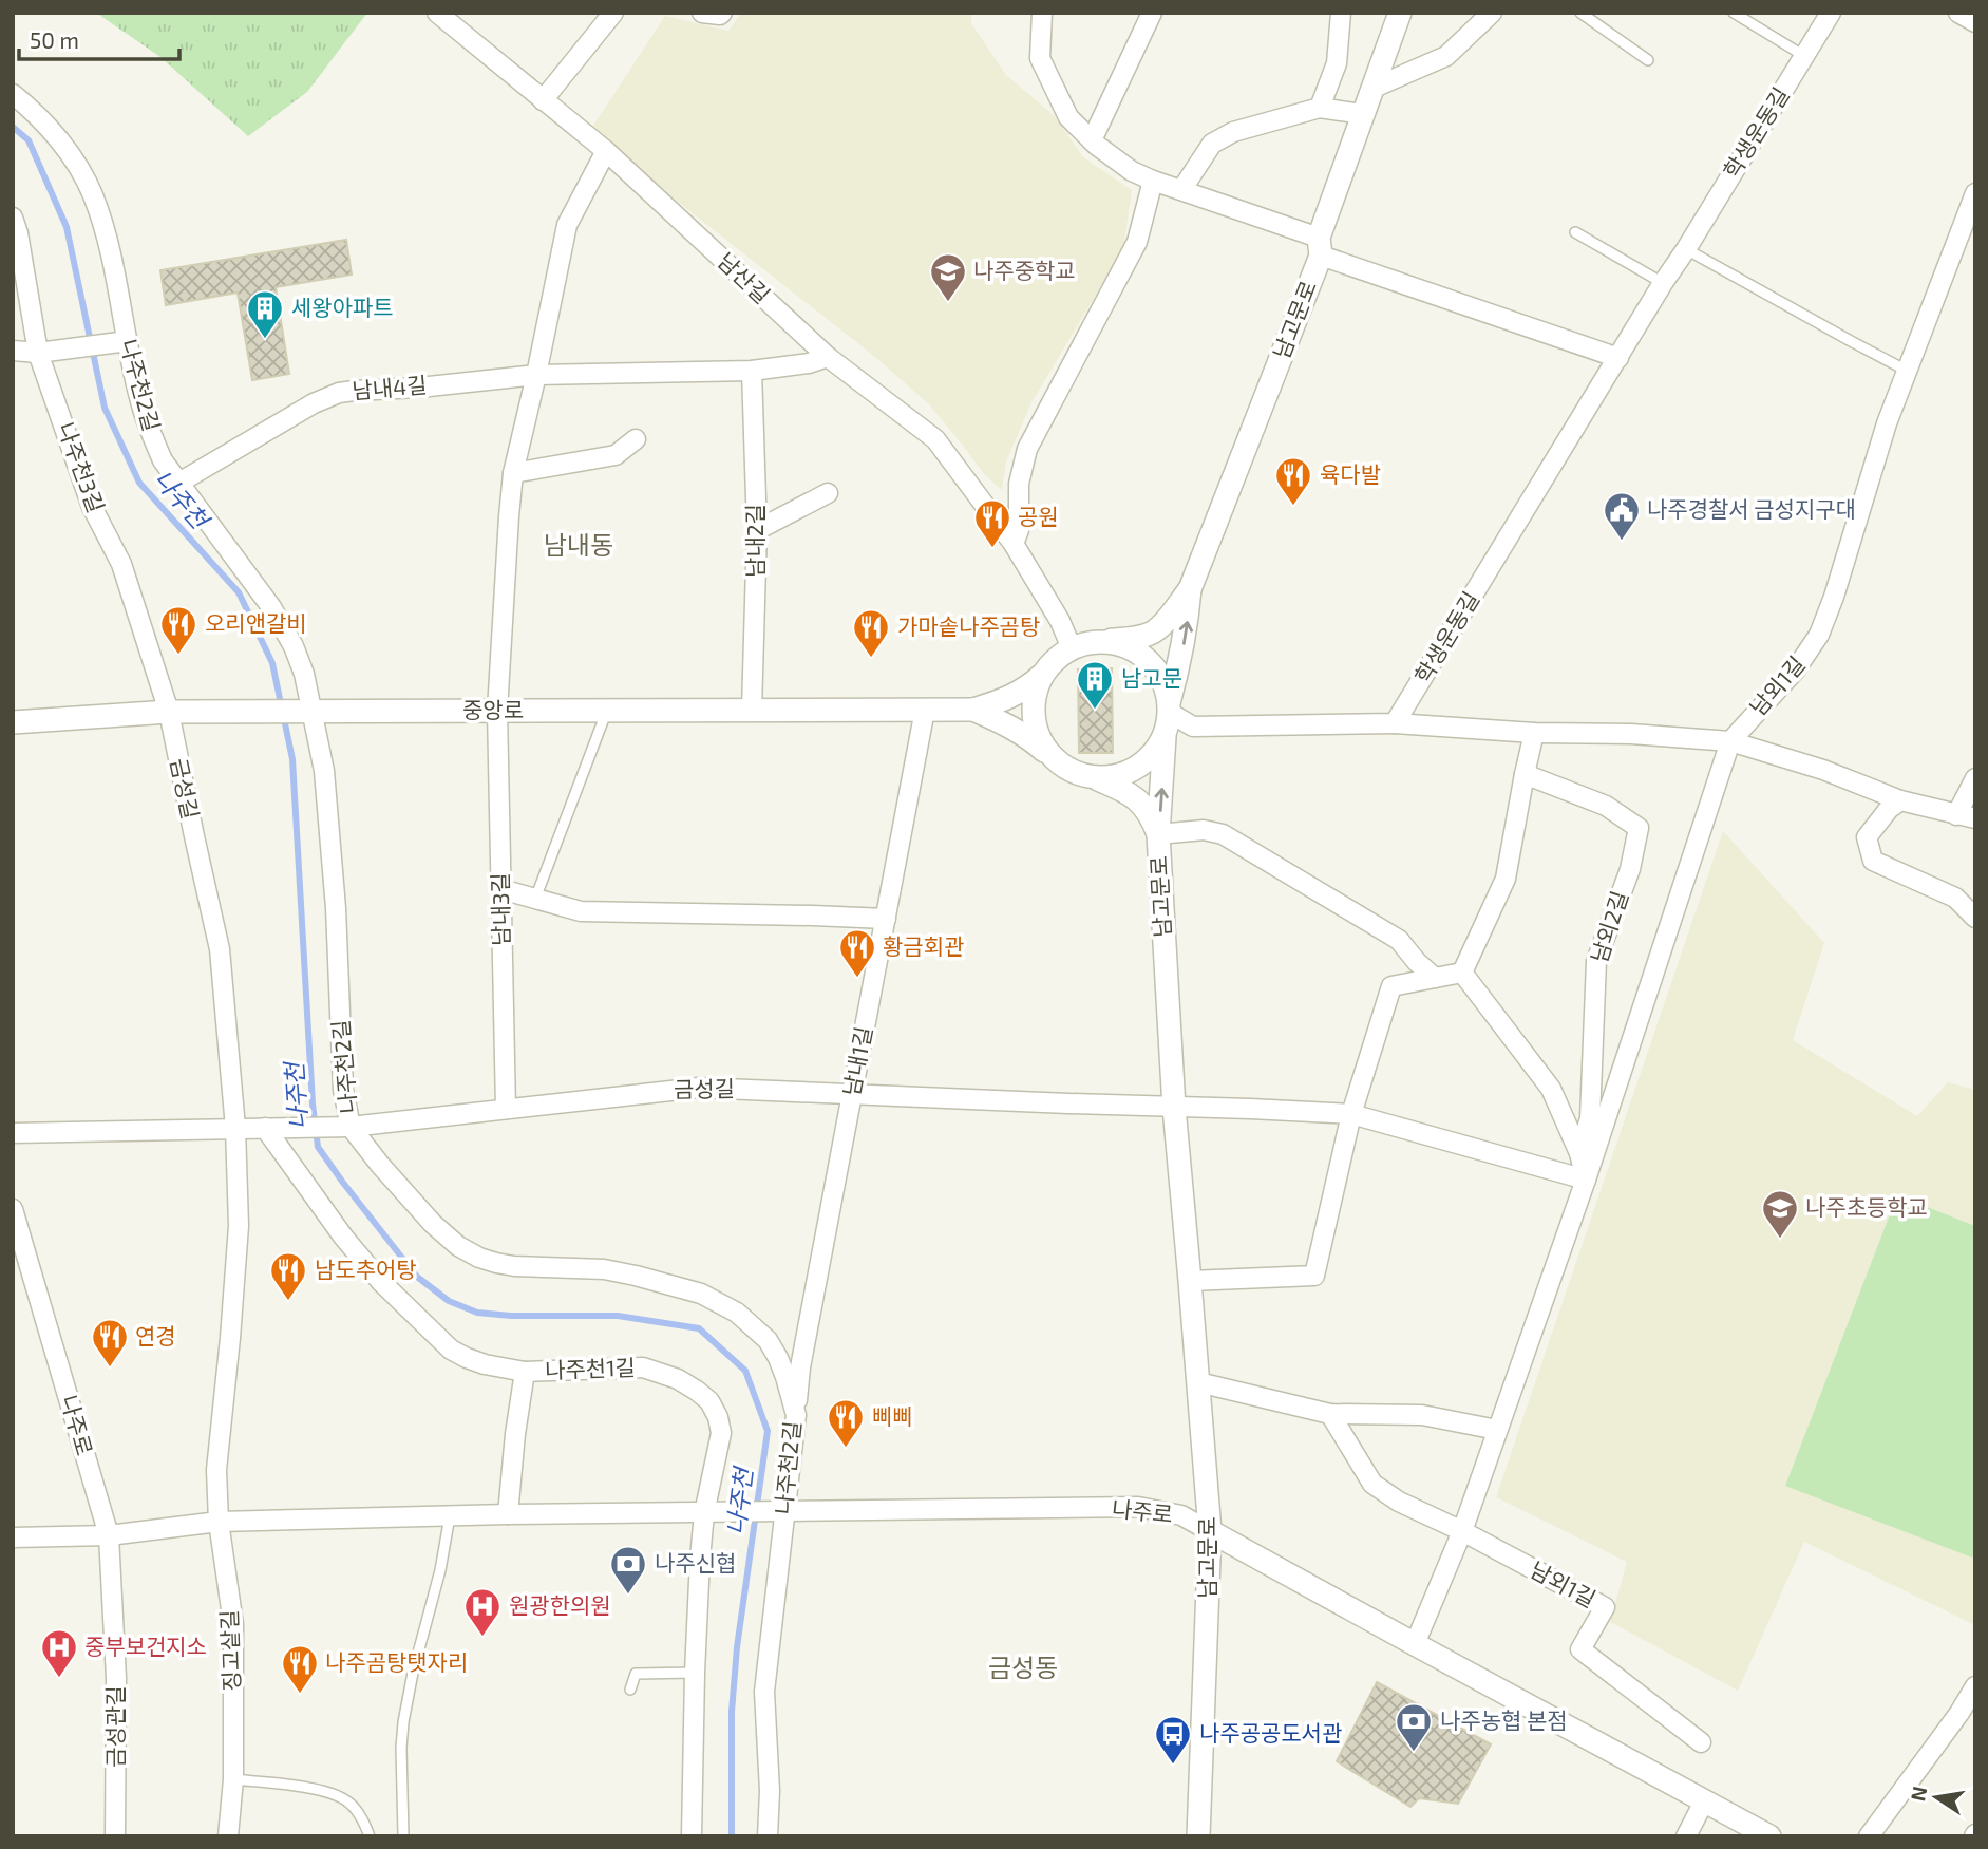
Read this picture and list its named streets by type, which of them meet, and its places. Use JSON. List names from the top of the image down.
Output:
{
  "streets": {
    "street": [
      "학생운동길",
      "남산길",
      "남고문로",
      "나주천2길",
      "남내4길",
      "나주천3길",
      "남내2길",
      "남외1길",
      "중앙로",
      "금성길",
      "남내3길",
      "남외2길",
      "남내1길",
      "나주천1길",
      "나주로",
      "징고샅길",
      "금성관길"
    ]
  },
  "crossings": [
    ["남산길", "남내4길"],
    ["남고문로", "금성길"],
    ["남고문로", "나주로"],
    ["나주천2길", "남내4길"],
    ["나주천2길", "중앙로"],
    ["나주천2길", "금성길"],
    ["나주천2길", "남내1길"],
    ["나주천2길", "나주로"],
    ["남내4길", "남내2길"],
    ["나주천3길", "중앙로"],
    ["나주천3길", "금성길"],
    ["남내2길", "중앙로"],
    ["남외1길", "나주로"],
    ["중앙로", "금성길"],
    ["중앙로", "남내3길"],
    ["중앙로", "남내1길"],
    ["금성길", "남내3길"],
    ["금성길", "남내1길"],
    ["금성길", "나주천1길"],
    ["나주천1길", "나주로"],
    ["나주로", "징고샅길"],
    ["나주로", "금성관길"]
  ],
  "districts": ["남내동", "금성동"],
  "water": ["나주천"],
  "places": {
    "school or university": ["나주중학교", "나주초등학교"],
    "building": ["세왕아파트", "남고문"],
    "restaurant": [
      "육다발",
      "공원",
      "오리앤갈비",
      "가마솥나주곰탕",
      "황금회관",
      "남도추어탕",
      "연경",
      "삐삐",
      "나주곰탕탯자리"
    ],
    "public building": ["나주경찰서 금성지구대"],
    "bank": ["나주신협", "나주농협 본점"],
    "hospital": ["원광한의원", "중부보건지소"],
    "bus stop": ["나주공공도서관"]
  },
  "scale_bar": "50 m",
  "north": "left"
}
